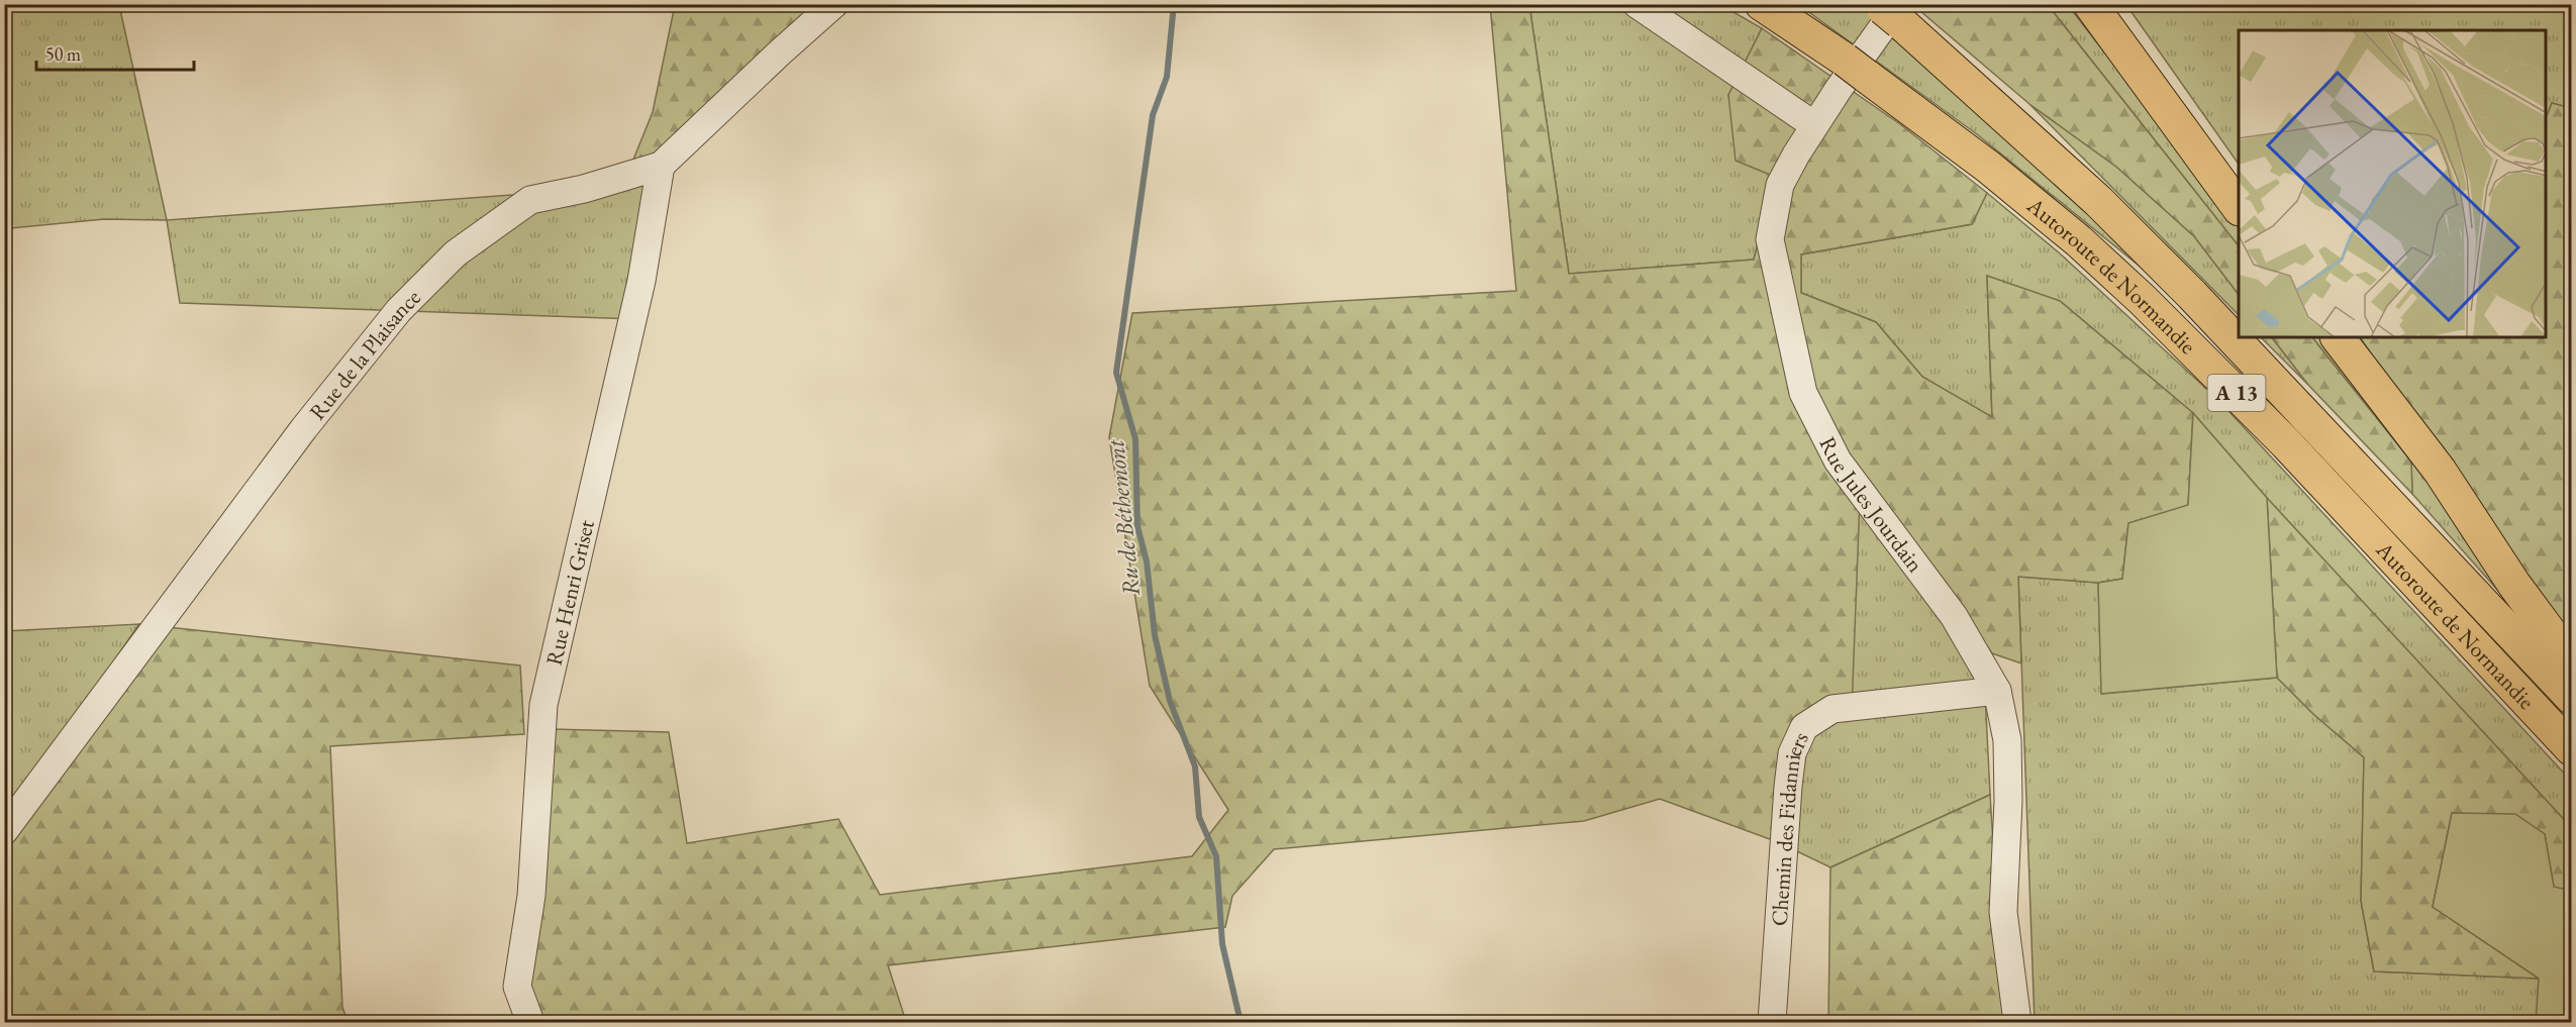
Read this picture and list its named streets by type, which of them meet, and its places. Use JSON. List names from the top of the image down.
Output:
{
  "streets": {
    "highway": ["Autoroute de Normandie", "A 13"],
    "street": [
      "Rue de la Plaisance",
      "Rue Jules Jourdain",
      "Rue Henri Griset",
      "Chemin des Fidanniers"
    ]
  },
  "crossings": [
    ["Autoroute de Normandie", "Rue Jules Jourdain"],
    ["Rue de la Plaisance", "Rue Henri Griset"],
    ["Rue Jules Jourdain", "Chemin des Fidanniers"]
  ],
  "water": ["Ru de Béthemont"],
  "scale_bar": "50 m"
}
